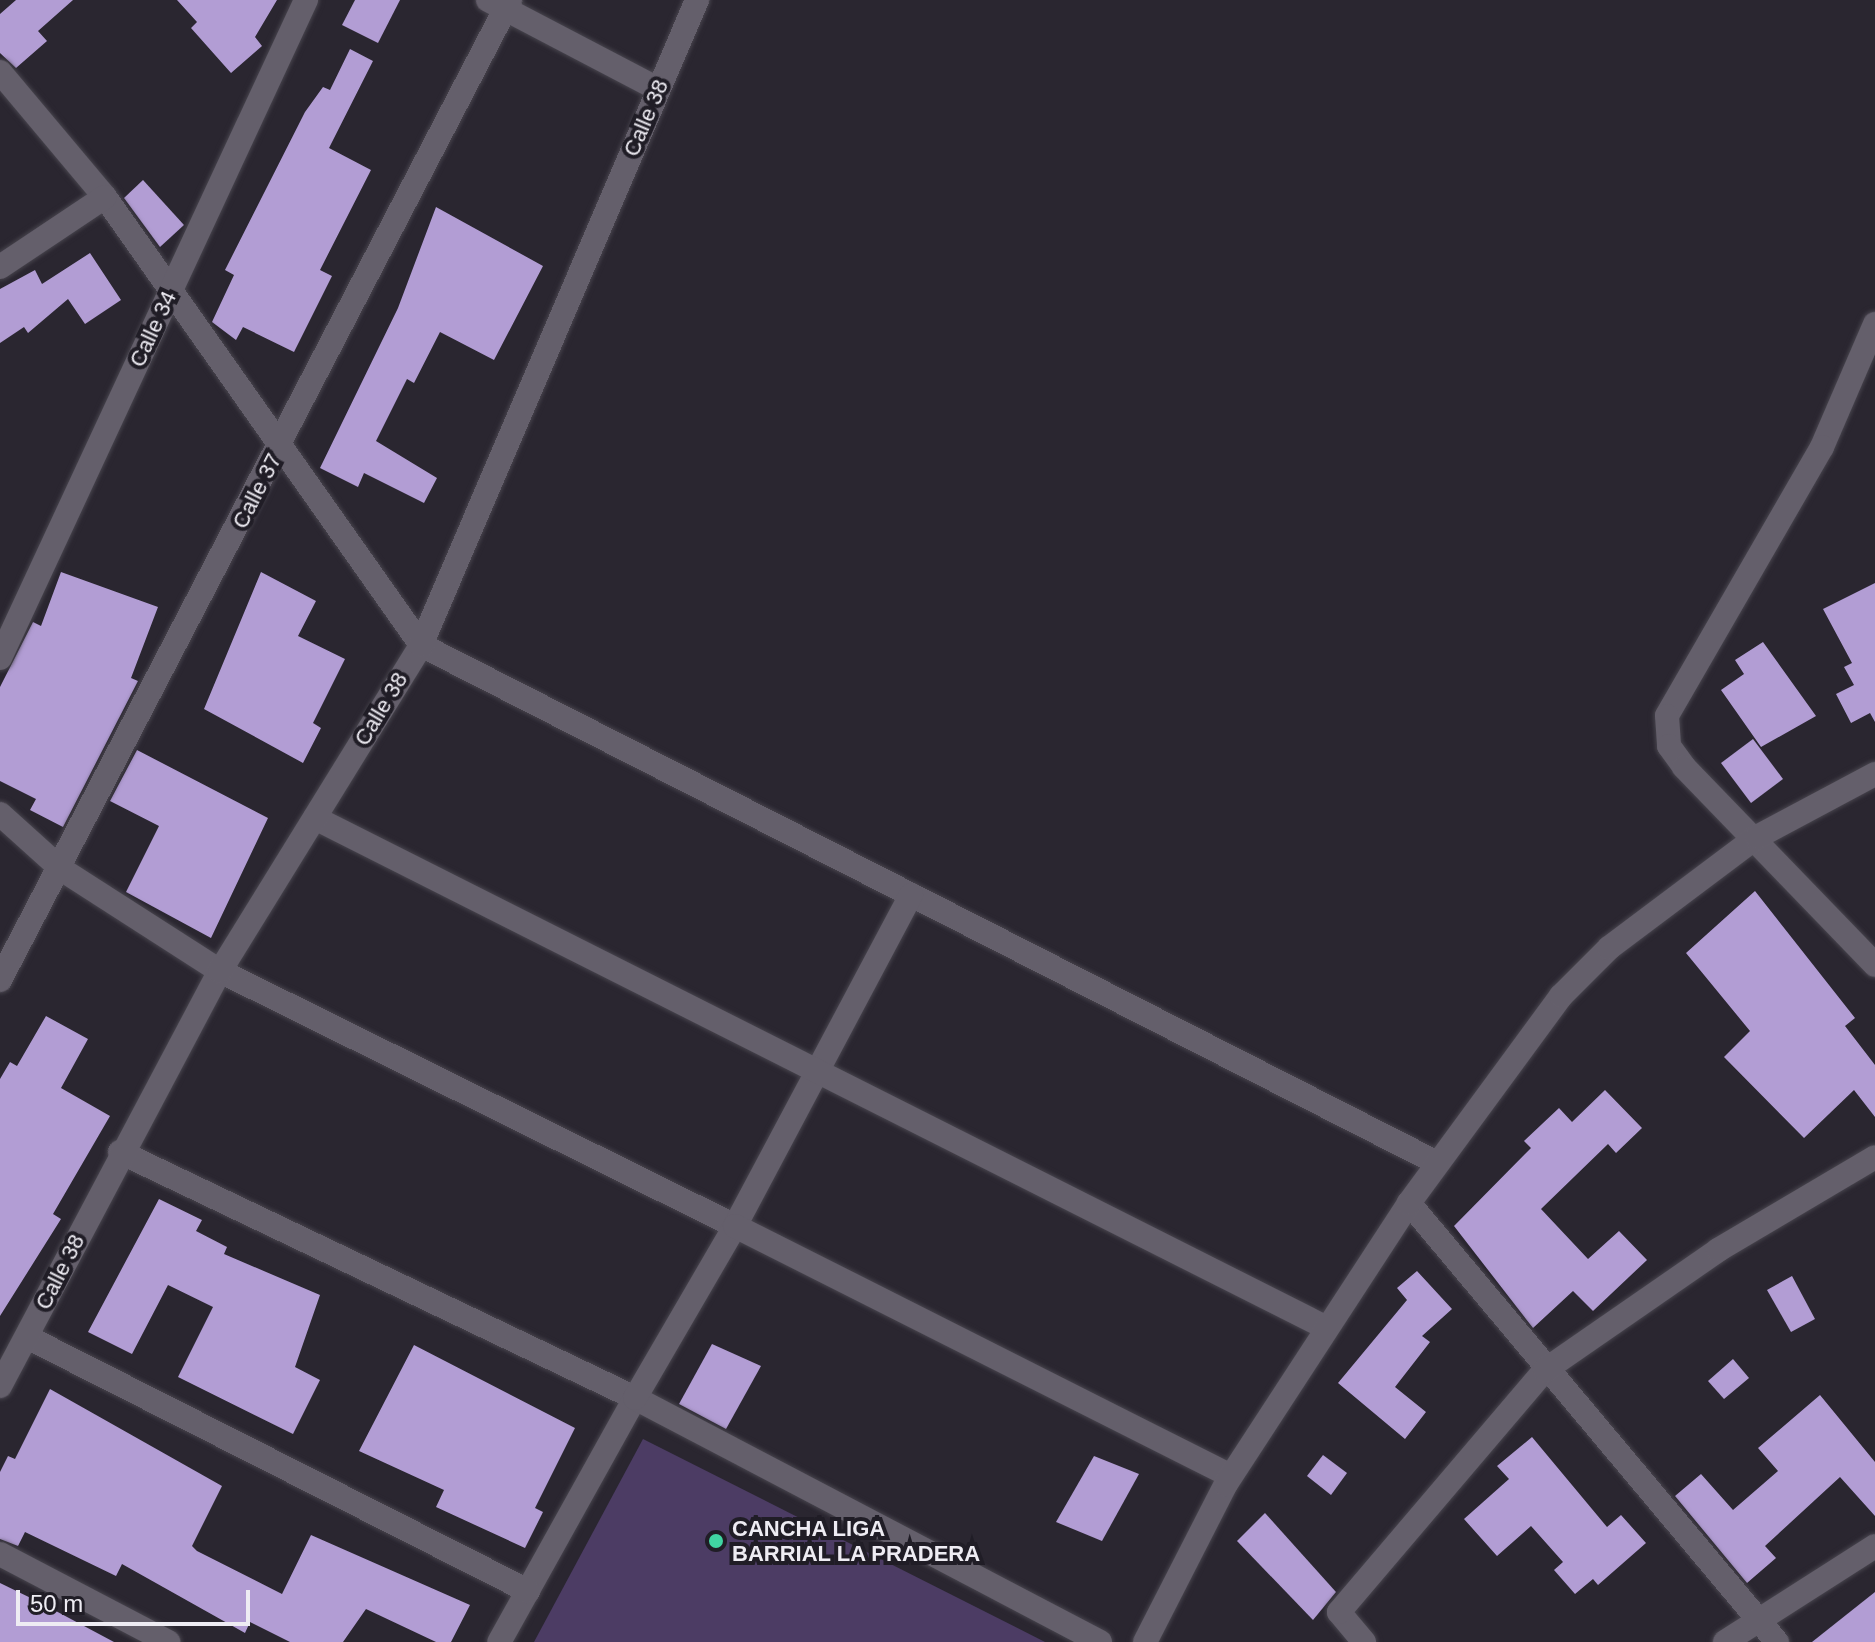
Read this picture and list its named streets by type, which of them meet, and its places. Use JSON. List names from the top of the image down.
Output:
{
  "streets": {
    "street": ["Calle 38", "Calle 34", "Calle 37"]
  },
  "places": ["CANCHA LIGA BARRIAL LA PRADERA"],
  "scale_bar": "50 m"
}
